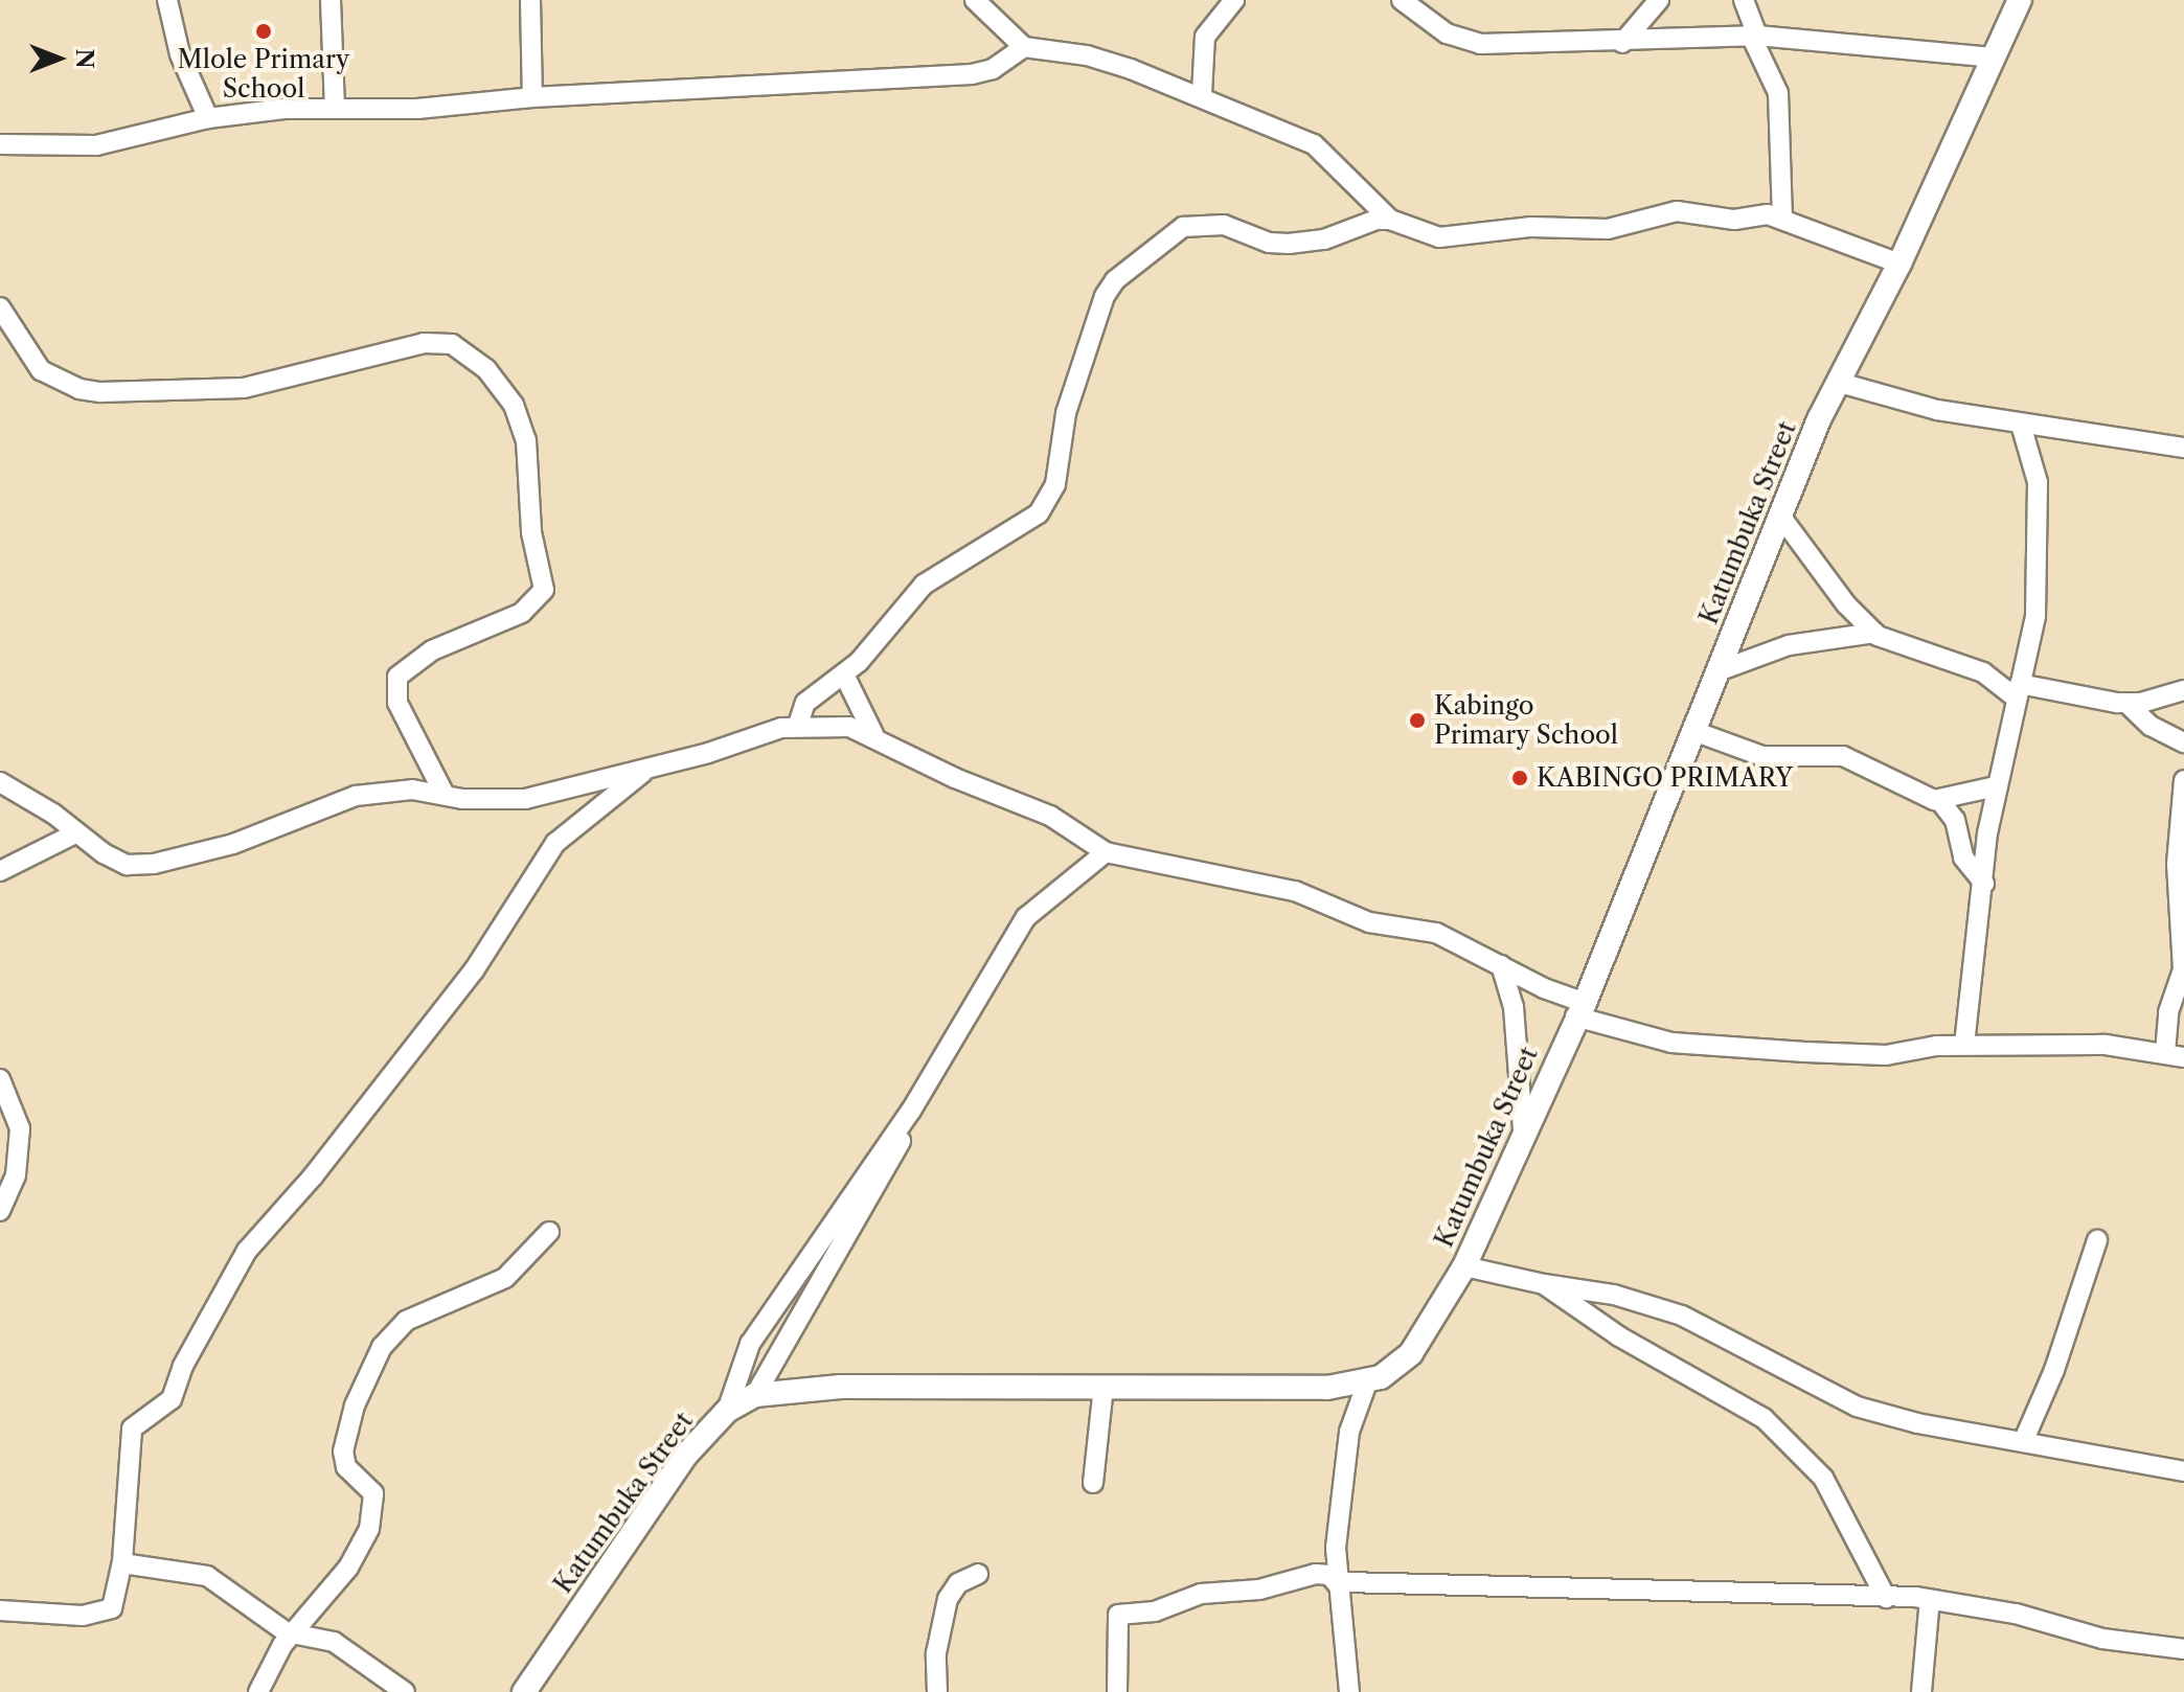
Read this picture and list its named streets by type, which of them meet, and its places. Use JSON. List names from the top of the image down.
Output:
{
  "streets": {
    "main road": ["Katumbuka Street"]
  },
  "places": ["Mlole Primary School", "Kabingo Primary School", "KABINGO PRIMARY"],
  "north": "right"
}
